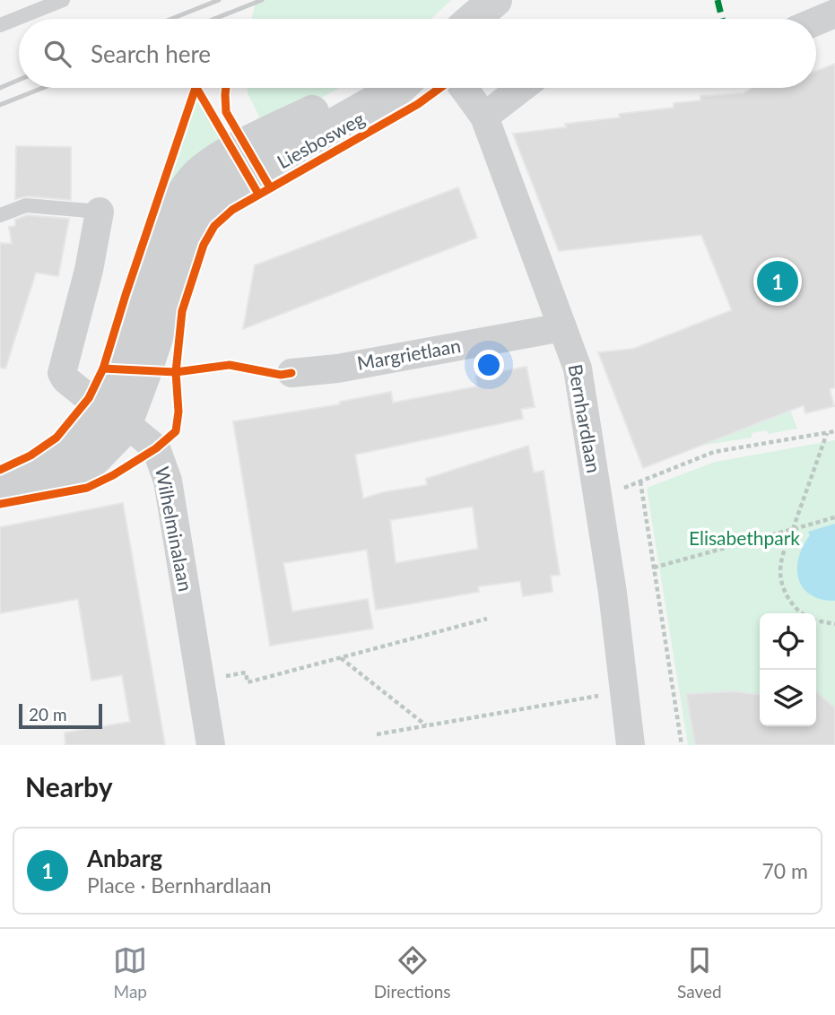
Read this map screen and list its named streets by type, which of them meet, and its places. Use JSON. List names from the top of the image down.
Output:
{
  "streets": {
    "street": [
      "Liesbosweg",
      "Margrietlaan",
      "Bernhardlaan",
      "Wilhelminalaan"
    ]
  },
  "crossings": [
    ["Liesbosweg", "Wilhelminalaan"],
    ["Margrietlaan", "Bernhardlaan"]
  ],
  "parks": ["Elisabethpark"],
  "scale_bar": "20 m",
  "page": {
    "search": "Search here",
    "pins": "1",
    "scale": "20 m",
    "heading": "Nearby",
    "list": [
      {
        "mark": "1",
        "name": "Anbarg",
        "note": "Place · Bernhardlaan",
        "value": "70 m"
      }
    ],
    "nav": ["Map", "Directions", "Saved"]
  }
}
